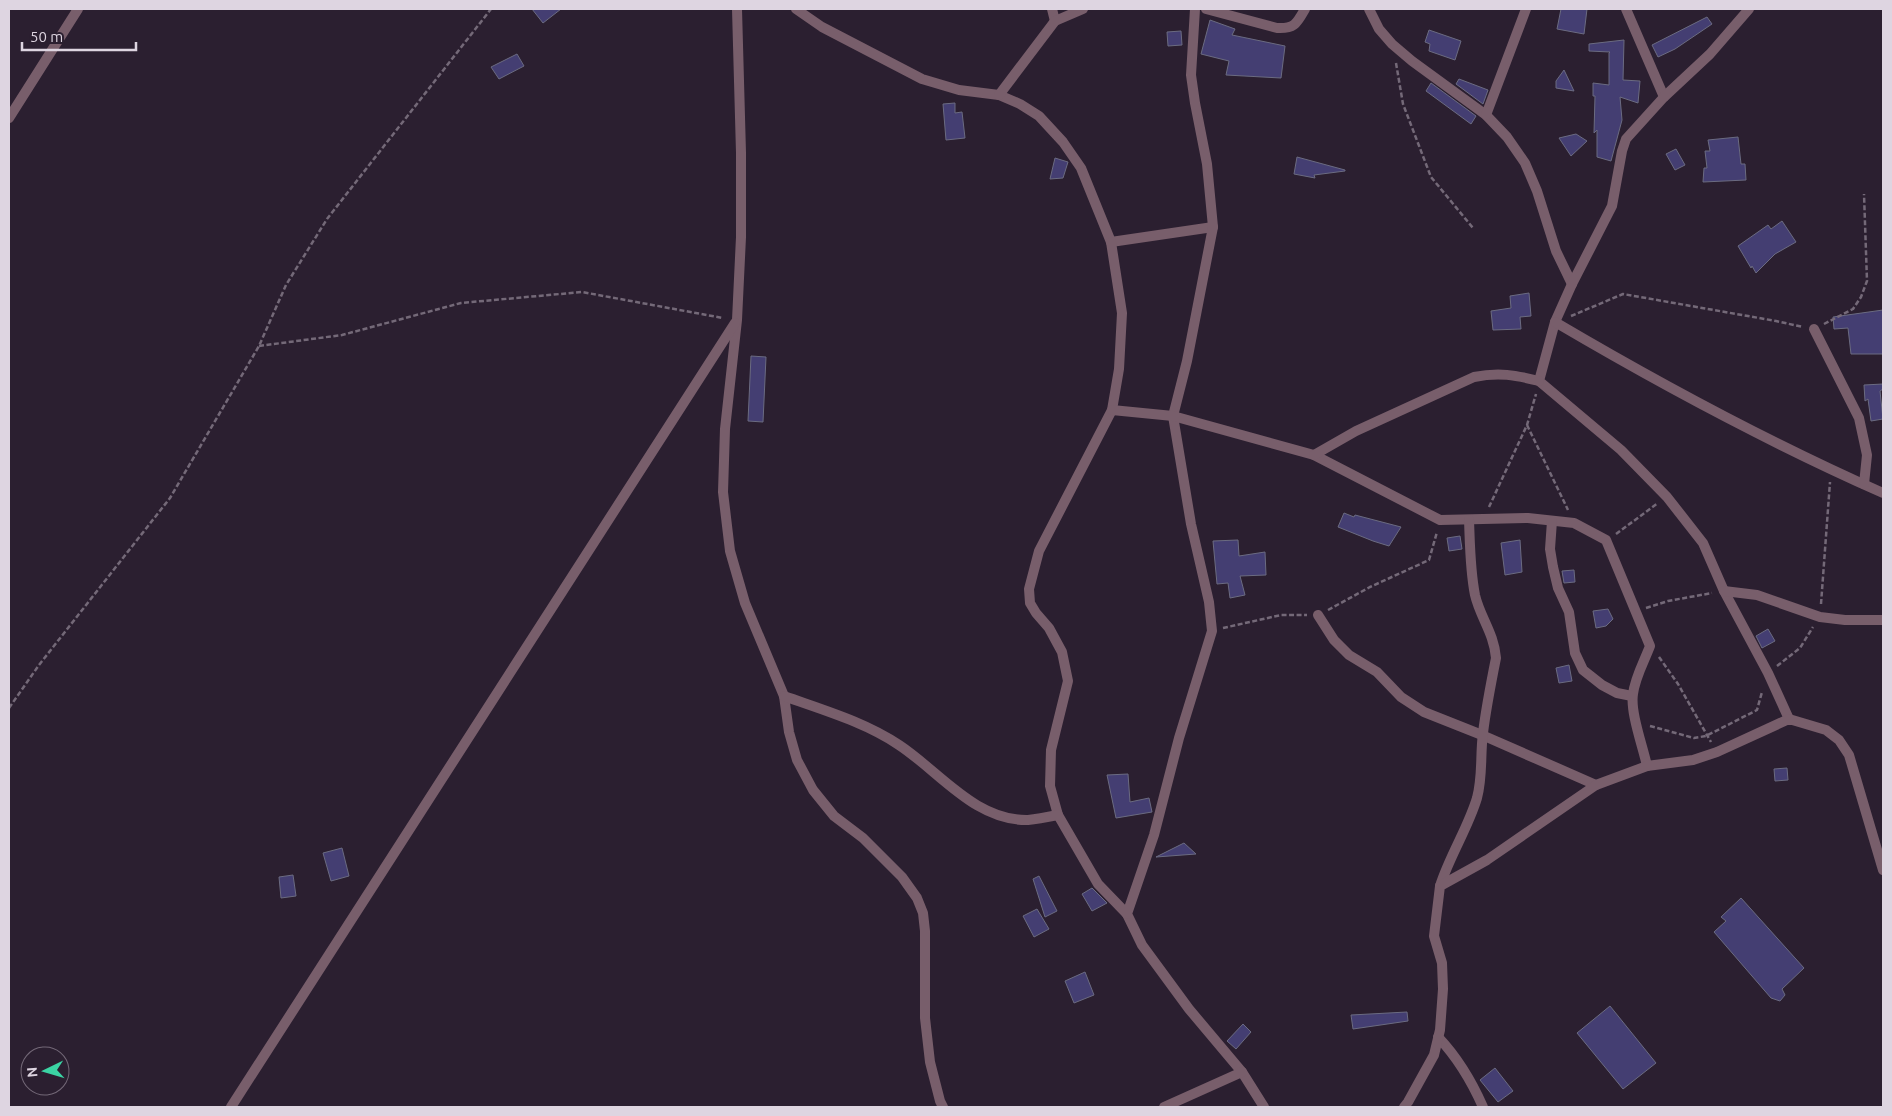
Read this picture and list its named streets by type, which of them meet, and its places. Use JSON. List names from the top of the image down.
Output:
{
  "scale_bar": "50 m",
  "north": "left"
}
